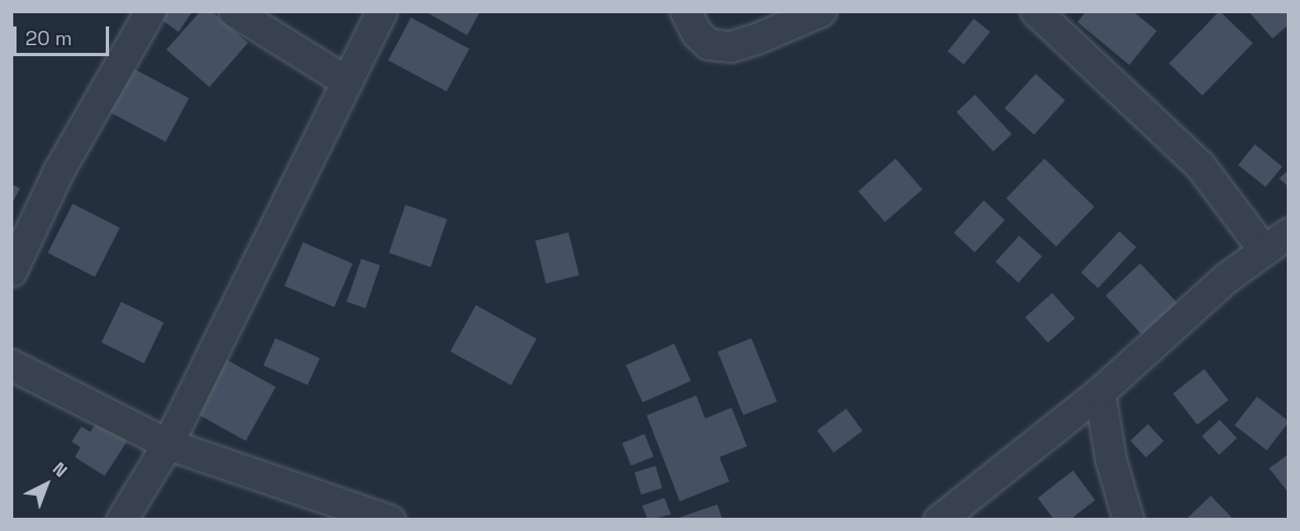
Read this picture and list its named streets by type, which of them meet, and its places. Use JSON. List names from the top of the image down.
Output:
{
  "scale_bar": "20 m",
  "north": "top right"
}
